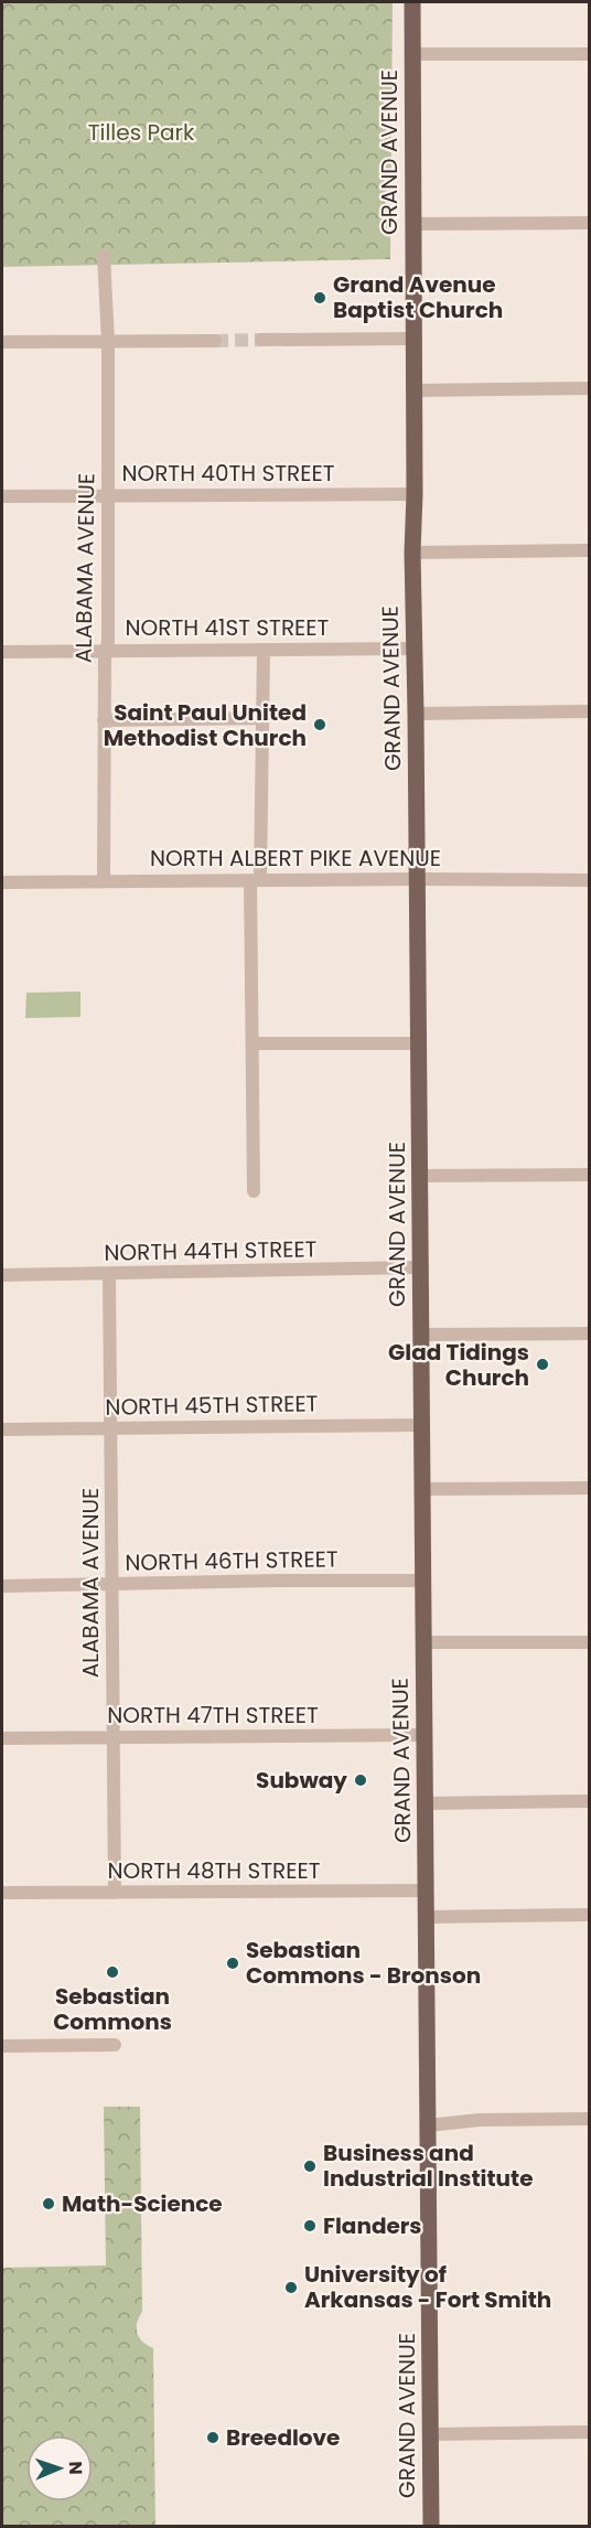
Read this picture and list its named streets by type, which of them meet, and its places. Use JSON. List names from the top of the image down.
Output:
{
  "streets": {
    "main road": ["GRAND AVENUE"],
    "street": [
      "NORTH 40TH STREET",
      "ALABAMA AVENUE",
      "NORTH 41ST STREET",
      "NORTH ALBERT PIKE AVENUE",
      "NORTH 44TH STREET",
      "NORTH 45TH STREET",
      "NORTH 46TH STREET",
      "NORTH 47TH STREET",
      "NORTH 48TH STREET"
    ]
  },
  "crossings": [
    ["GRAND AVENUE", "NORTH 40TH STREET"],
    ["GRAND AVENUE", "NORTH 41ST STREET"],
    ["GRAND AVENUE", "NORTH ALBERT PIKE AVENUE"],
    ["GRAND AVENUE", "NORTH 44TH STREET"],
    ["GRAND AVENUE", "NORTH 45TH STREET"],
    ["GRAND AVENUE", "NORTH 46TH STREET"],
    ["GRAND AVENUE", "NORTH 47TH STREET"],
    ["GRAND AVENUE", "NORTH 48TH STREET"],
    ["NORTH 40TH STREET", "ALABAMA AVENUE"],
    ["ALABAMA AVENUE", "NORTH 41ST STREET"],
    ["ALABAMA AVENUE", "NORTH ALBERT PIKE AVENUE"],
    ["ALABAMA AVENUE", "NORTH 44TH STREET"],
    ["ALABAMA AVENUE", "NORTH 45TH STREET"],
    ["ALABAMA AVENUE", "NORTH 46TH STREET"],
    ["ALABAMA AVENUE", "NORTH 47TH STREET"],
    ["ALABAMA AVENUE", "NORTH 48TH STREET"]
  ],
  "parks": ["Tilles Park"],
  "places": [
    "Grand Avenue Baptist Church",
    "Saint Paul United Methodist Church",
    "Glad Tidings Church",
    "Subway",
    "Sebastian Commons - Bronson",
    "Sebastian Commons",
    "Business and Industrial Institute",
    "Math-Science",
    "Flanders",
    "University of Arkansas - Fort Smith",
    "Breedlove"
  ],
  "north": "right"
}
